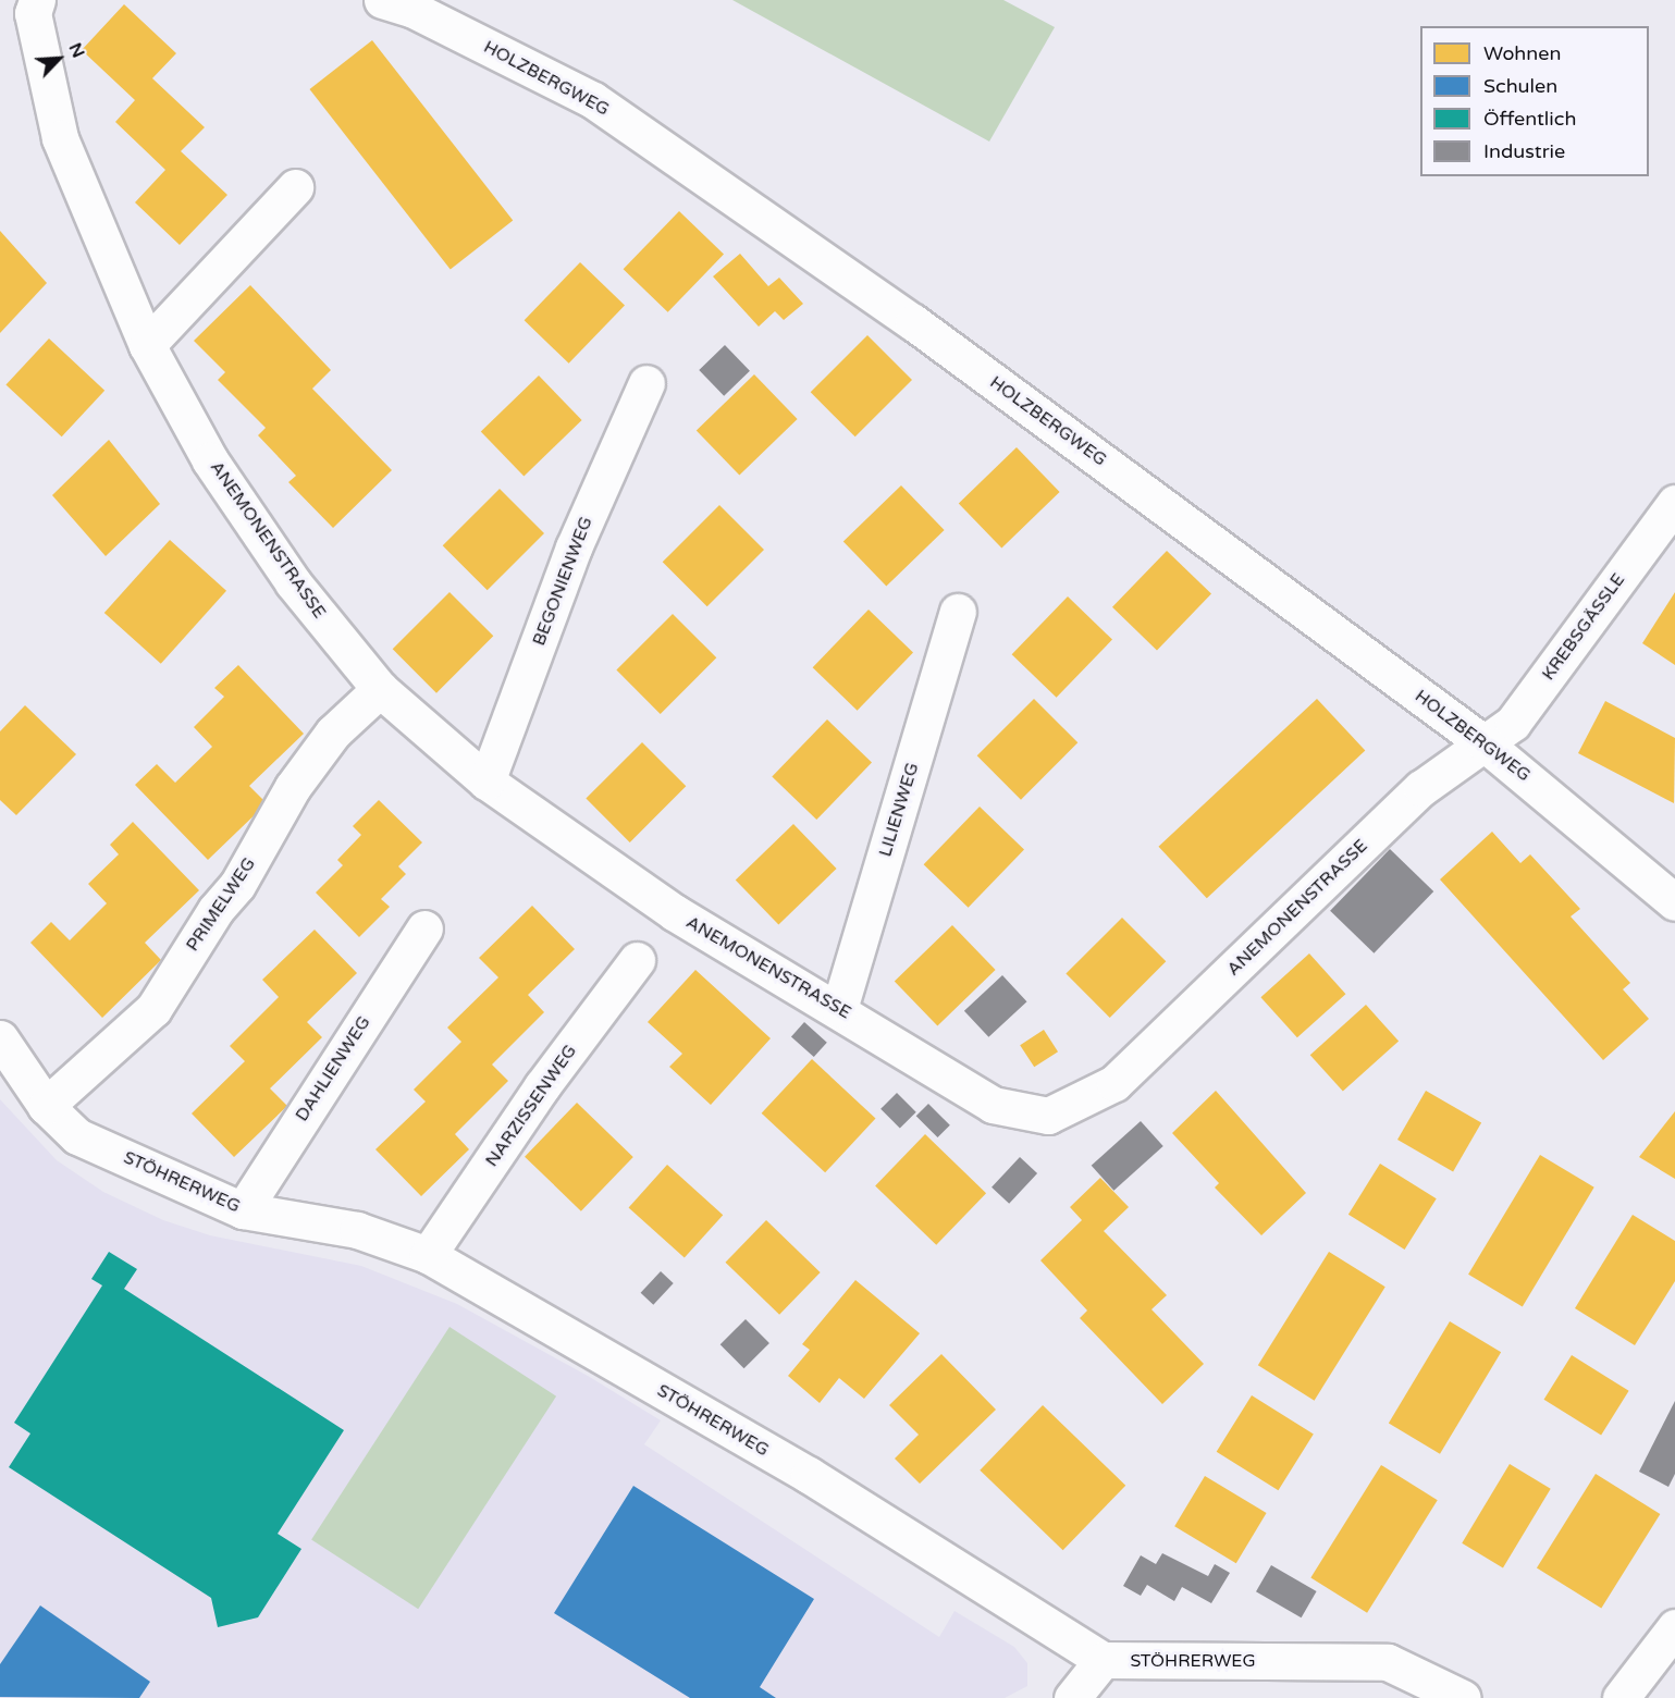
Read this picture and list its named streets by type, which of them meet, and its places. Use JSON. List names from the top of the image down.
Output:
{
  "streets": {
    "street": [
      "HOLZBERGWEG",
      "ANEMONENSTRASSE",
      "BEGONIENWEG",
      "KREBSGÄSSLE",
      "LILIENWEG",
      "PRIMELWEG",
      "DAHLIENWEG",
      "NARZISSENWEG",
      "STÖHRERWEG"
    ]
  },
  "crossings": [
    ["HOLZBERGWEG", "ANEMONENSTRASSE"],
    ["HOLZBERGWEG", "KREBSGÄSSLE"],
    ["ANEMONENSTRASSE", "BEGONIENWEG"],
    ["ANEMONENSTRASSE", "KREBSGÄSSLE"],
    ["ANEMONENSTRASSE", "LILIENWEG"],
    ["ANEMONENSTRASSE", "PRIMELWEG"],
    ["PRIMELWEG", "STÖHRERWEG"],
    ["DAHLIENWEG", "STÖHRERWEG"],
    ["NARZISSENWEG", "STÖHRERWEG"]
  ],
  "legend": [
    "Wohnen",
    "Schulen",
    "Öffentlich",
    "Industrie"
  ],
  "north": "top right"
}
